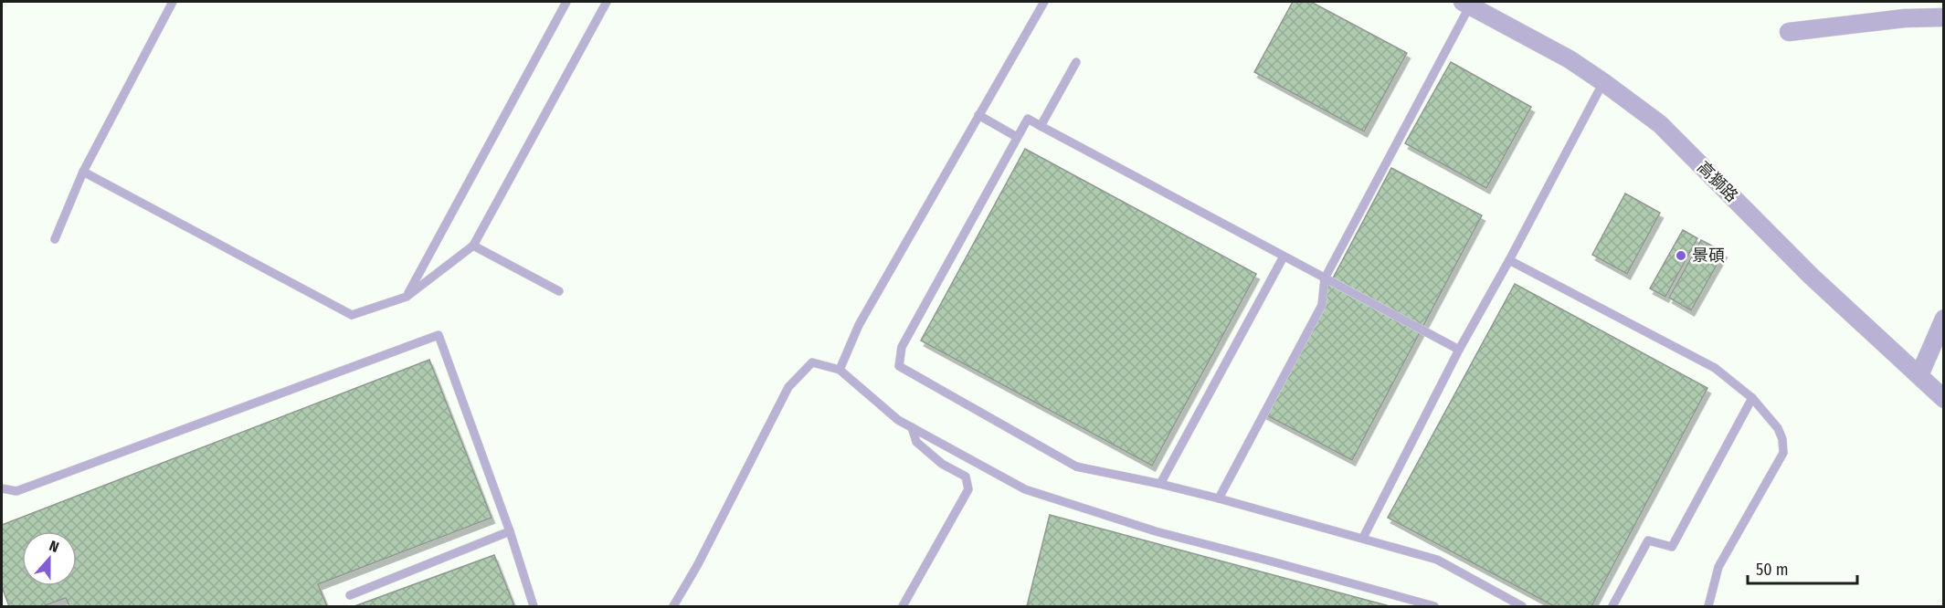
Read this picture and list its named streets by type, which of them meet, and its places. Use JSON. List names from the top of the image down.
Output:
{
  "streets": {
    "street": ["高獅路"]
  },
  "places": ["景碩"],
  "scale_bar": "50 m",
  "north": "top"
}
